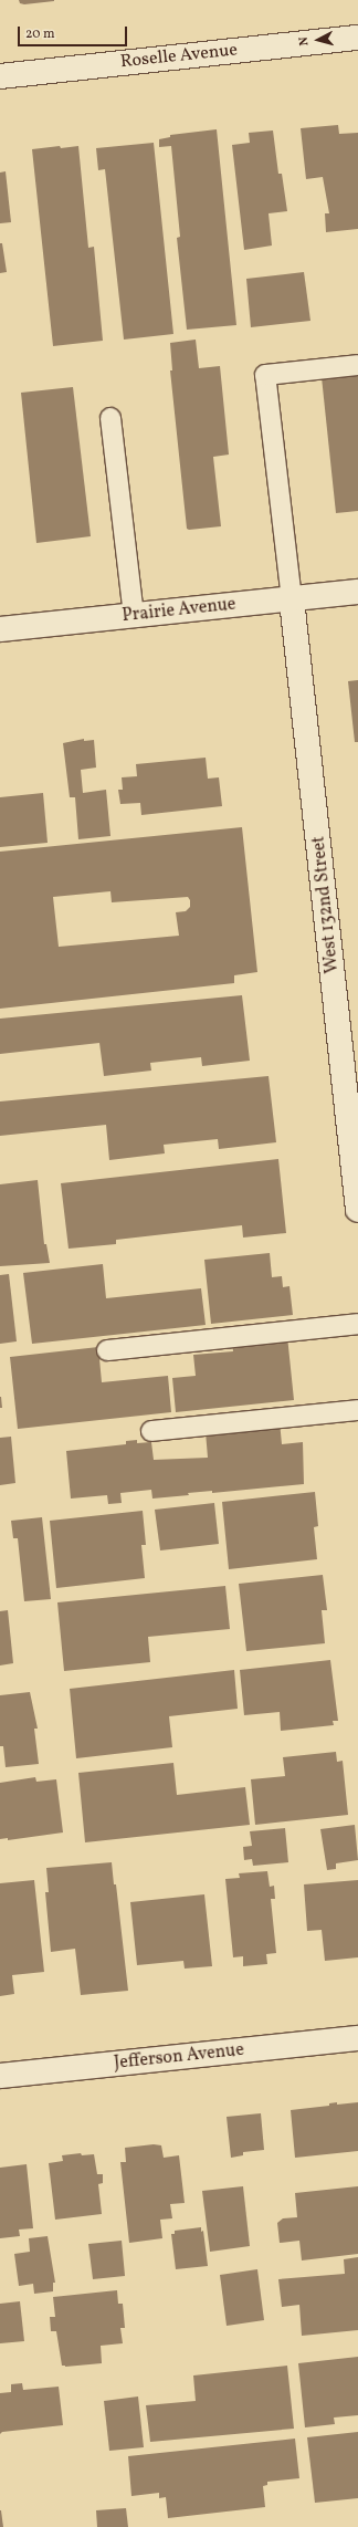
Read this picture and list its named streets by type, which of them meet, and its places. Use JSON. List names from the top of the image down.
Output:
{
  "streets": {
    "street": [
      "Roselle Avenue",
      "Prairie Avenue",
      "West 132nd Street",
      "Jefferson Avenue"
    ]
  },
  "crossings": [
    ["Prairie Avenue", "West 132nd Street"]
  ],
  "scale_bar": "20 m",
  "north": "left"
}
